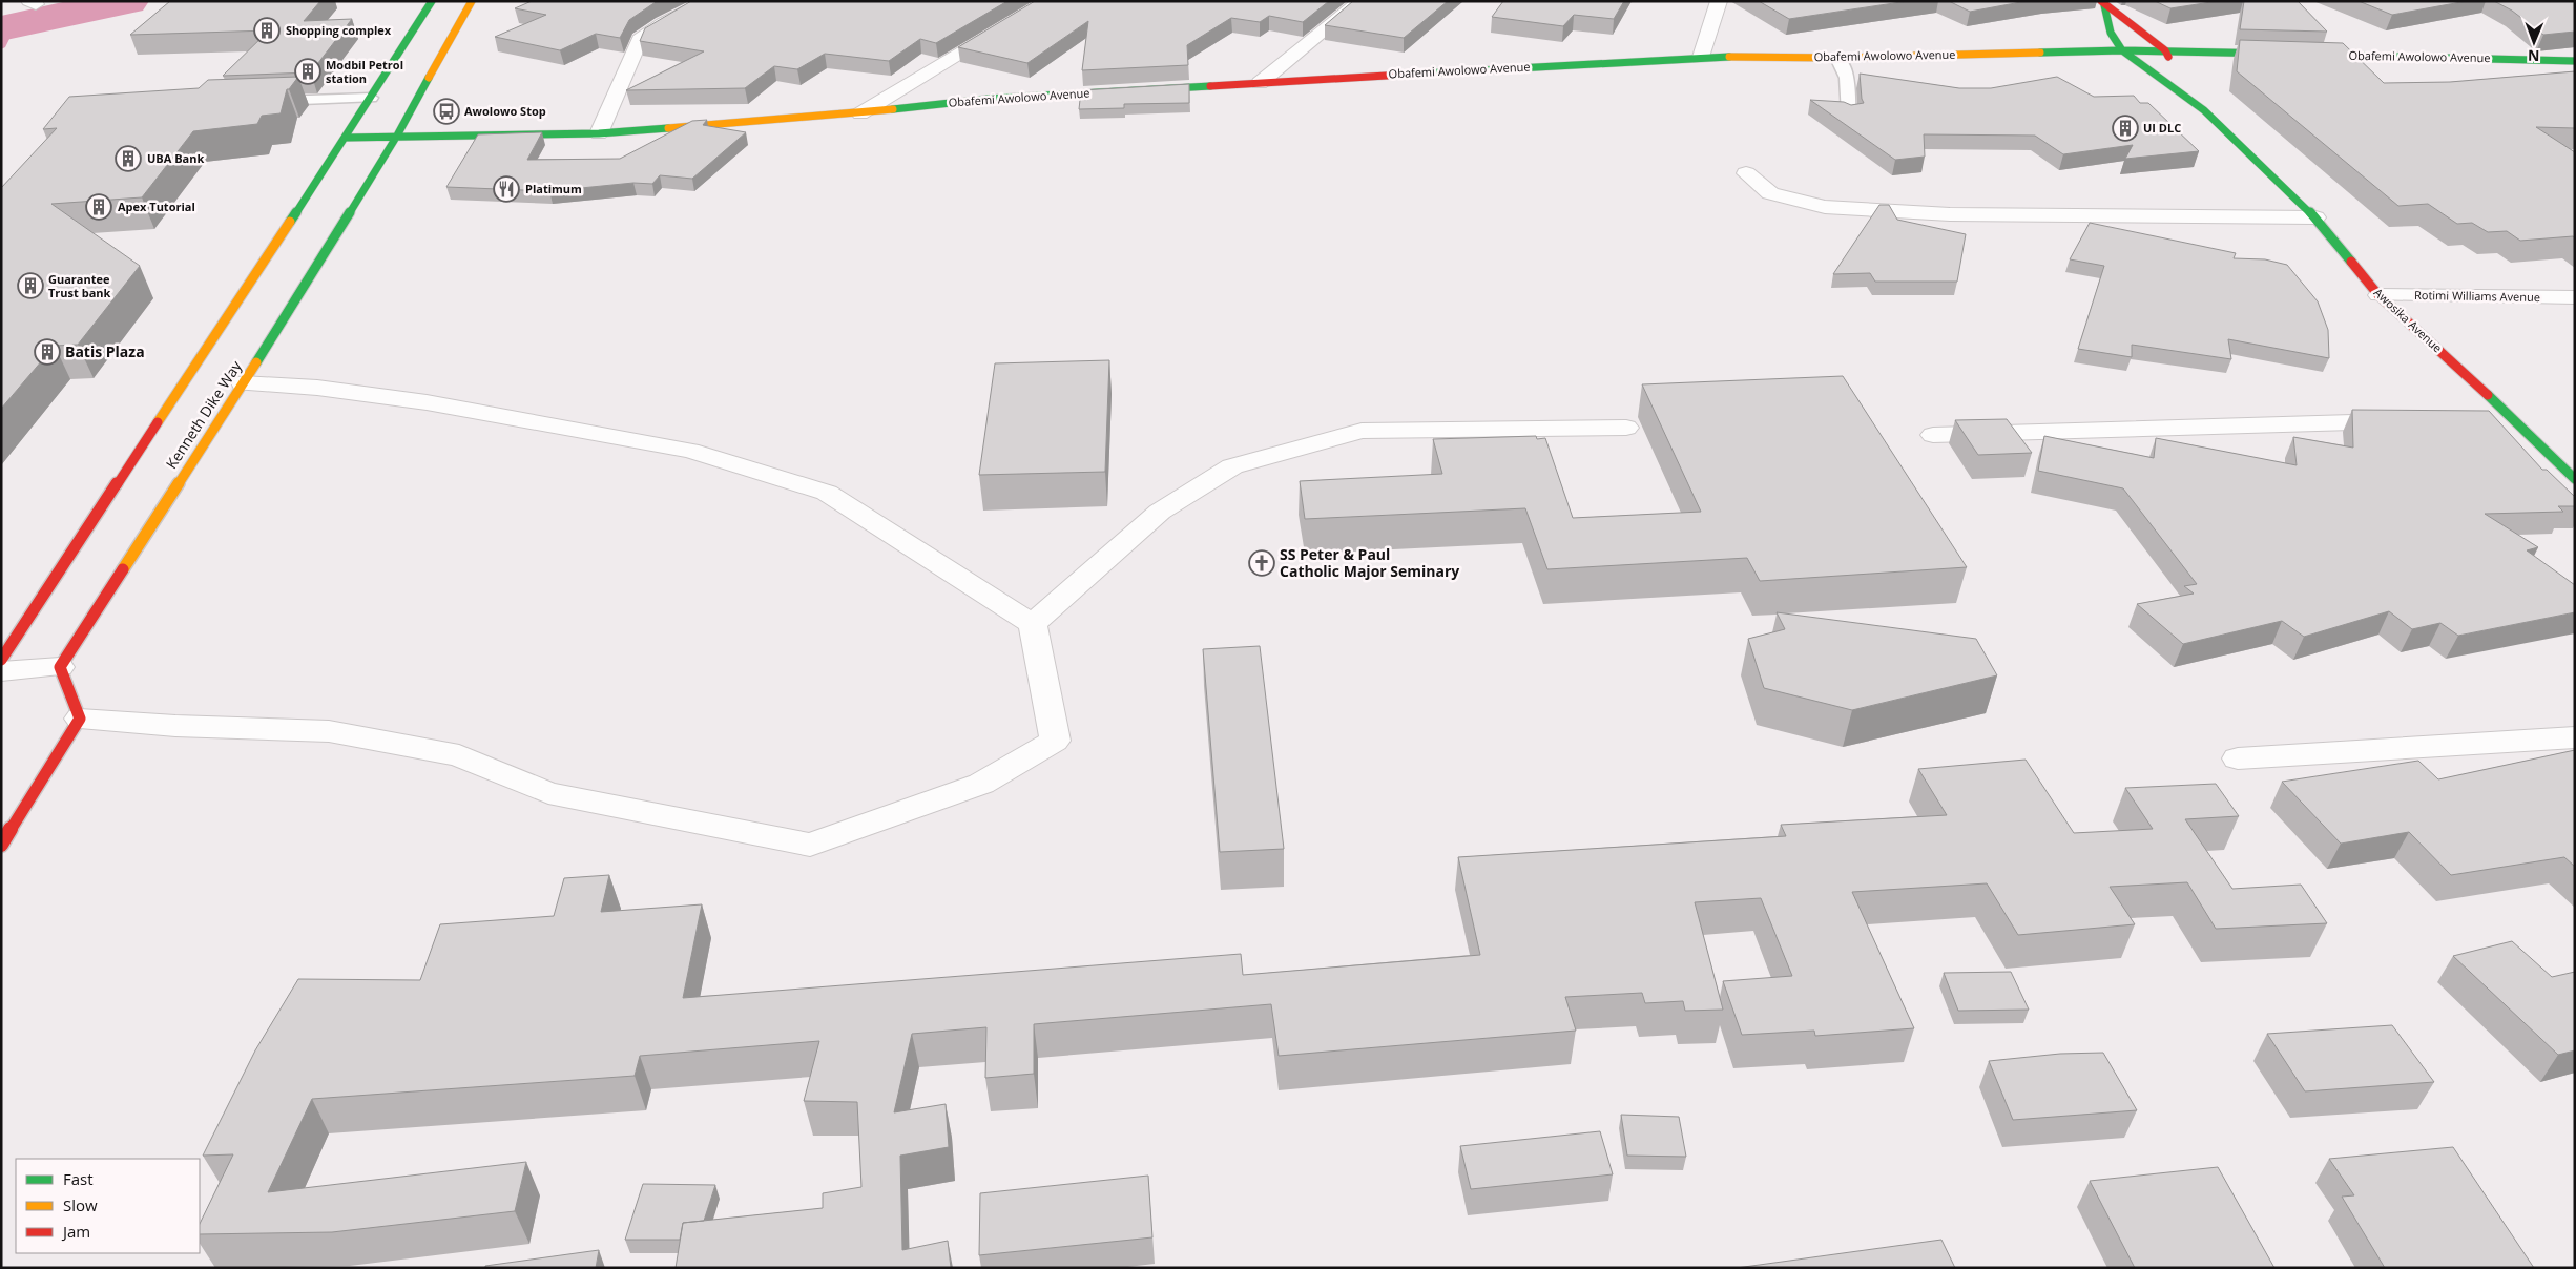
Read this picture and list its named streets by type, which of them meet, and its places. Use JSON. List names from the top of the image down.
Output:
{
  "streets": {
    "main road": ["Obafemi Awolowo Avenue", "Awosika Avenue", "Kenneth Dike Way"],
    "street": ["Rotimi Williams Avenue"]
  },
  "crossings": [
    ["Obafemi Awolowo Avenue", "Awosika Avenue"],
    ["Obafemi Awolowo Avenue", "Kenneth Dike Way"],
    ["Rotimi Williams Avenue", "Awosika Avenue"]
  ],
  "places": {
    "building": [
      "Shopping complex",
      "Modbil Petrol station",
      "UI DLC",
      "UBA Bank",
      "Apex Tutorial",
      "Guarantee Trust bank",
      "Batis Plaza"
    ],
    "bus stop": ["Awolowo Stop"],
    "restaurant": ["Platimum"],
    "church": ["SS Peter & Paul Catholic Major Seminary"]
  },
  "legend": ["Fast", "Slow", "Jam"],
  "north": "bottom"
}
